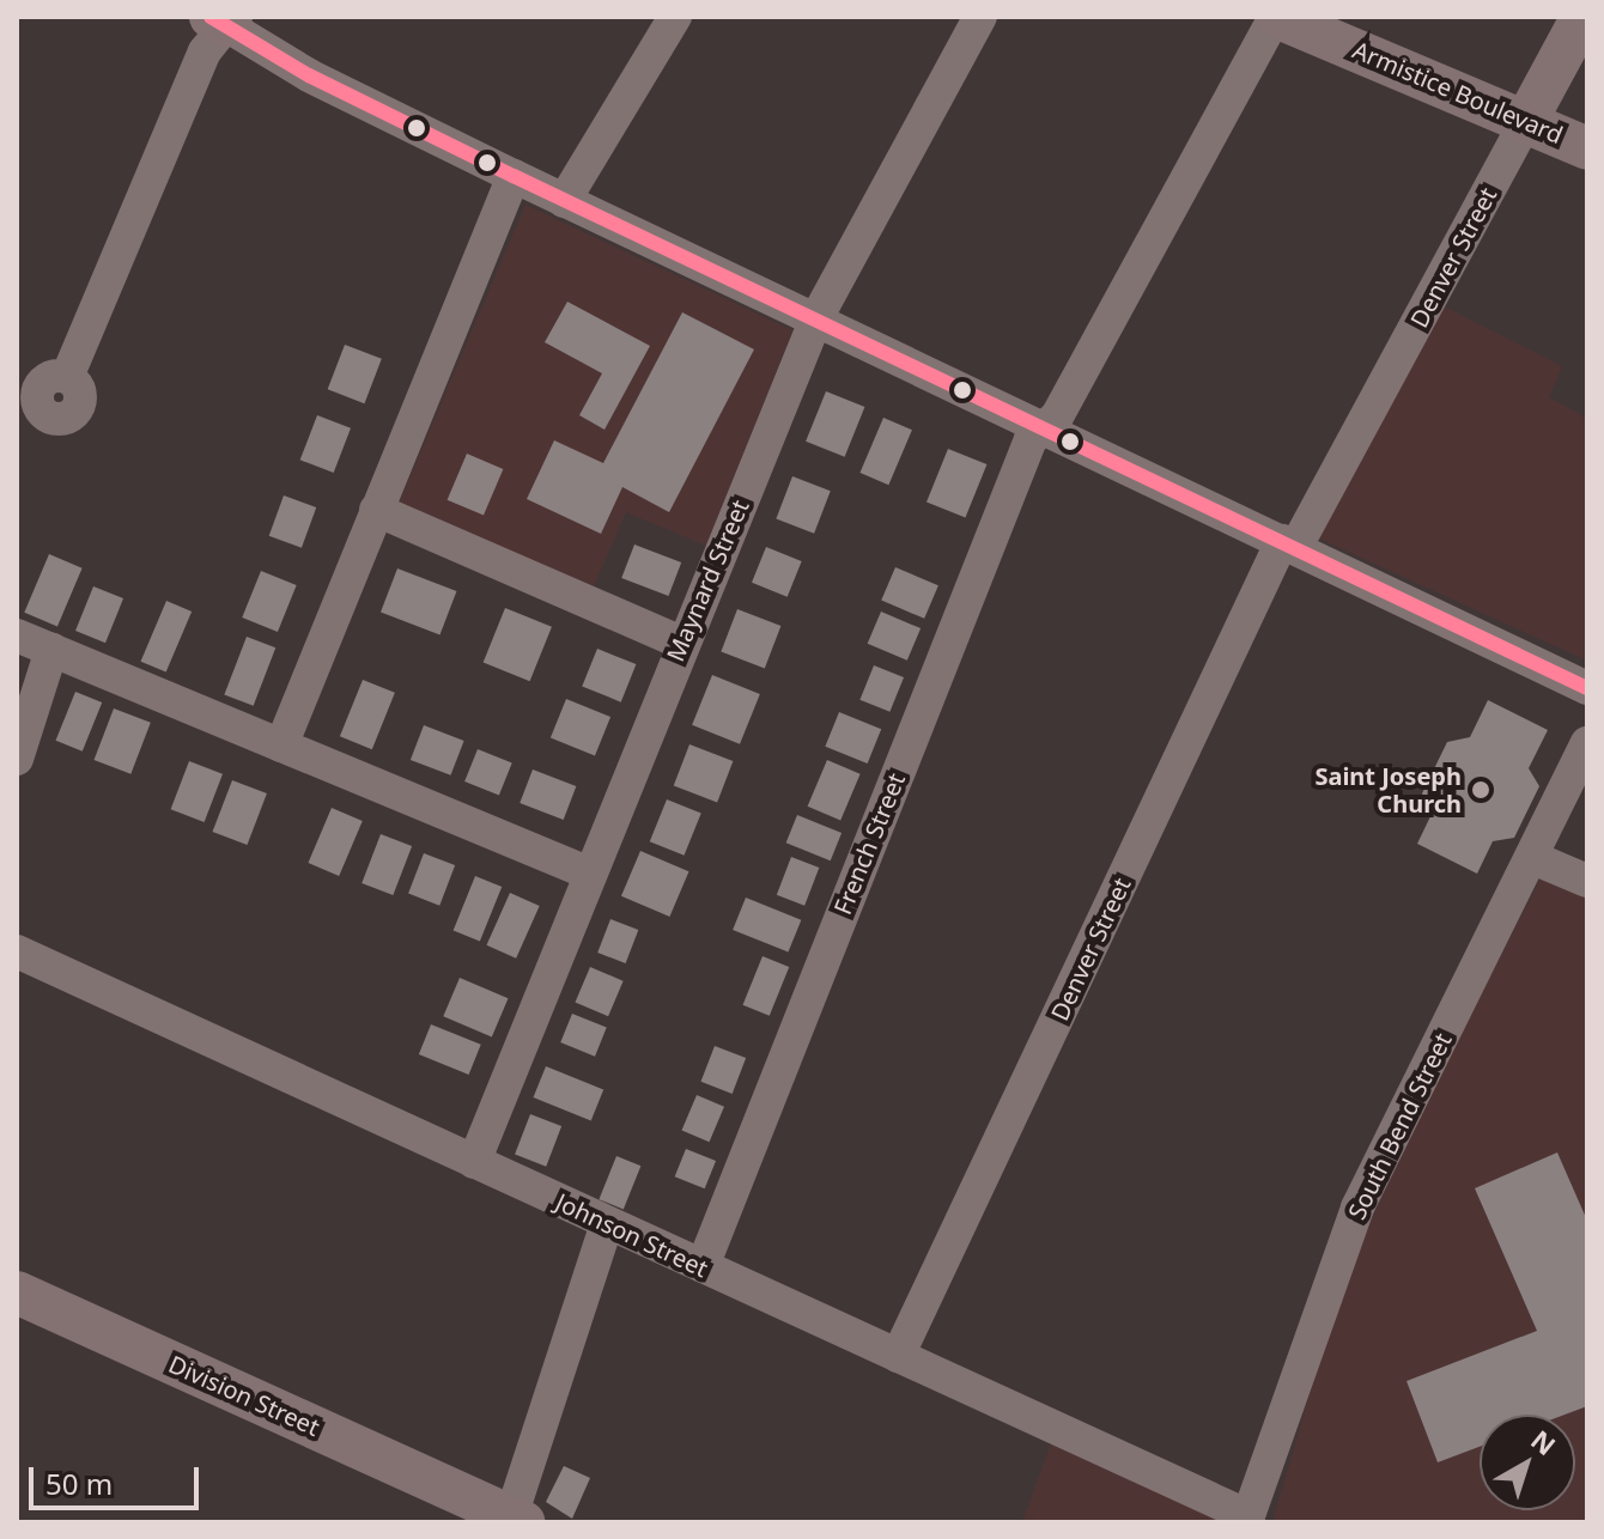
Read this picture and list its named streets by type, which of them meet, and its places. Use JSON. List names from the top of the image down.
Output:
{
  "streets": {
    "main road": ["Armistice Boulevard", "Denver Street", "Division Street"],
    "street": [
      "Maynard Street",
      "French Street",
      "South Bend Street",
      "Johnson Street"
    ]
  },
  "crossings": [
    ["Armistice Boulevard", "Denver Street"],
    ["Armistice Boulevard", "French Street"],
    ["Denver Street", "Johnson Street"],
    ["Maynard Street", "Johnson Street"],
    ["French Street", "Johnson Street"],
    ["South Bend Street", "Johnson Street"]
  ],
  "places": ["Saint Joseph Church"],
  "scale_bar": "50 m",
  "north": "top right"
}
